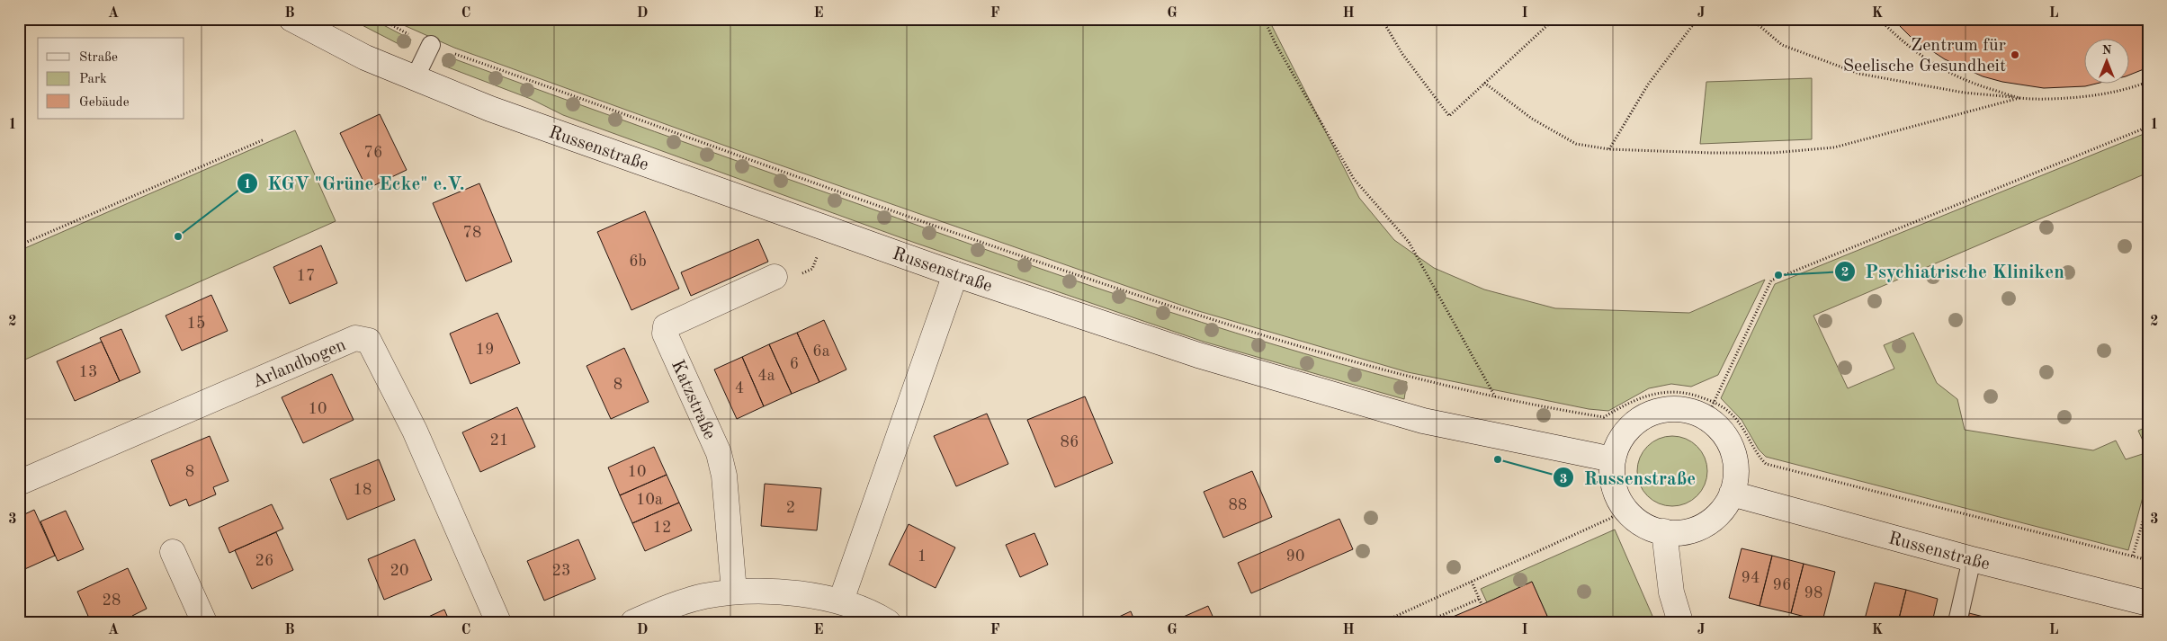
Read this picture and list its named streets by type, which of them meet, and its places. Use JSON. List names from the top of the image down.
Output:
{
  "streets": {
    "street": ["Russenstraße", "Arlandbogen", "Katzstraße"]
  },
  "places": [
    "Zentrum für Seelische Gesundheit",
    "KGV \"Grüne Ecke\" e.V.",
    "Psychiatrische Kliniken",
    "Russenstraße"
  ],
  "house_numbers": [
    "76",
    "78",
    "6b",
    "17",
    "15",
    "19",
    "6a",
    "6",
    "13",
    "4a",
    "8",
    "4",
    "10",
    "21",
    "86",
    "8",
    "10",
    "18",
    "10a",
    "88",
    "2",
    "12",
    "1",
    "90",
    "26",
    "20",
    "23",
    "94",
    "96",
    "98",
    "28"
  ],
  "legend": ["Straße", "Park", "Gebäude"],
  "north": "top",
  "grid": {
    "columns": [
      "A",
      "B",
      "C",
      "D",
      "E",
      "F",
      "G",
      "H",
      "I",
      "J",
      "K",
      "L"
    ],
    "rows": ["1", "2", "3"]
  }
}
